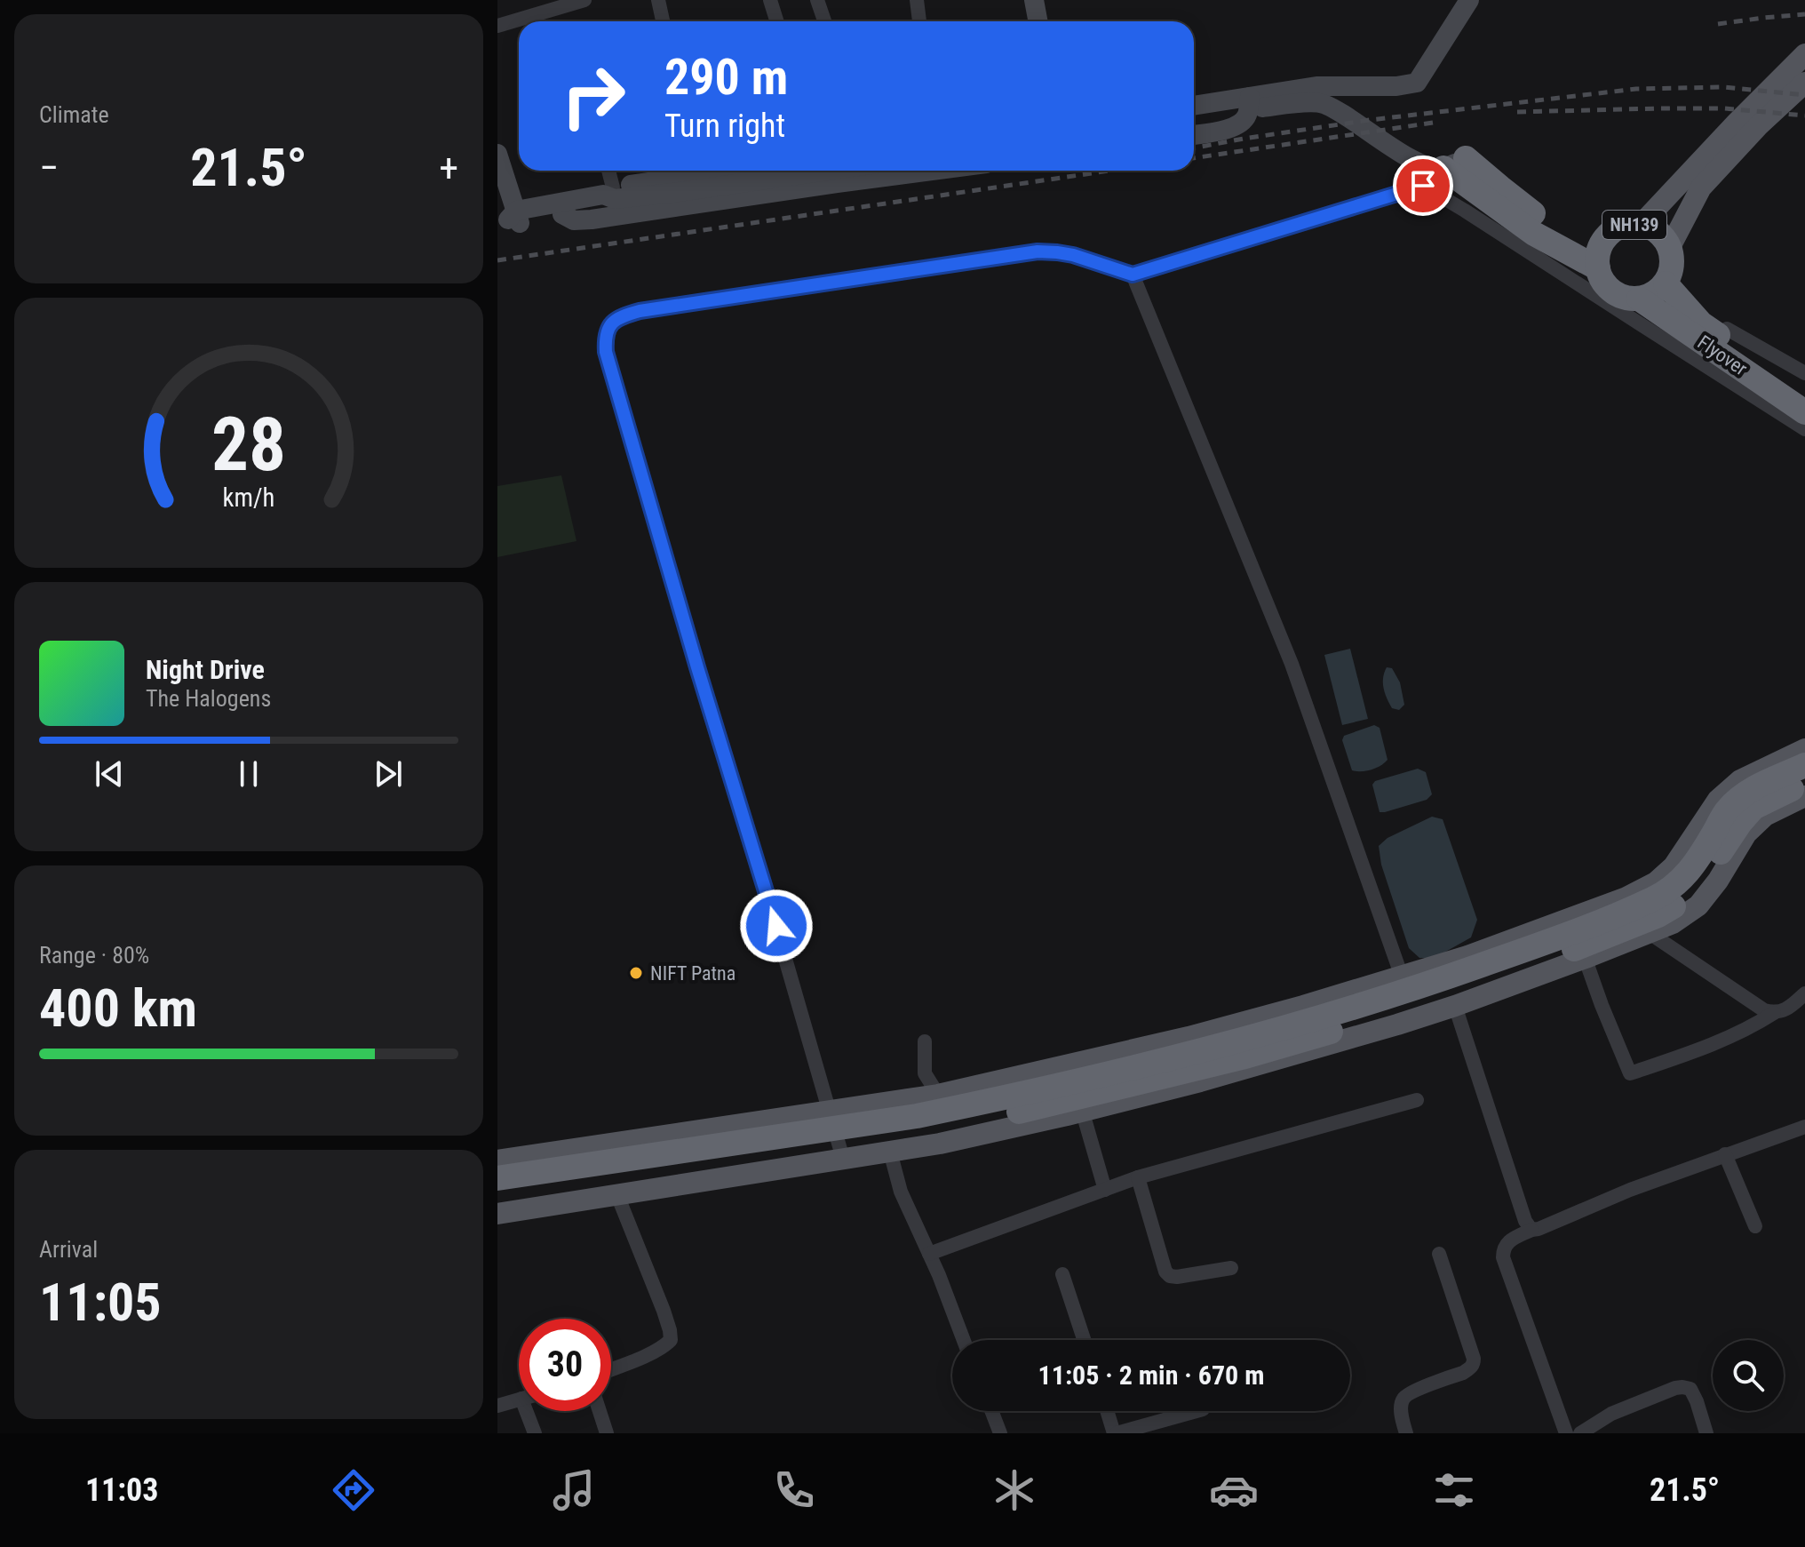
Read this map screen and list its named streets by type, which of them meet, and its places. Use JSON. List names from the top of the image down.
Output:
{
  "streets": {
    "highway": ["NH139", "Flyover"]
  },
  "crossings": [
    ["NH139", "Flyover"]
  ],
  "places": ["NIFT Patna"],
  "page": {
    "tile": [
      "Climate",
      ["Range · 80%", "400 km"],
      ["Arrival", "11:05"]
    ],
    "turn": ["290 m", "Turn right"],
    "heat": ["−", "21.5°", "+"],
    "song": ["Night Drive", "The Halogens"],
    "limit": "30",
    "trip": "11:05 · 2 min · 670 m",
    "tabs": ["11:03", "21.5°"],
    "gauge": ["28", "km/h"]
  }
}
